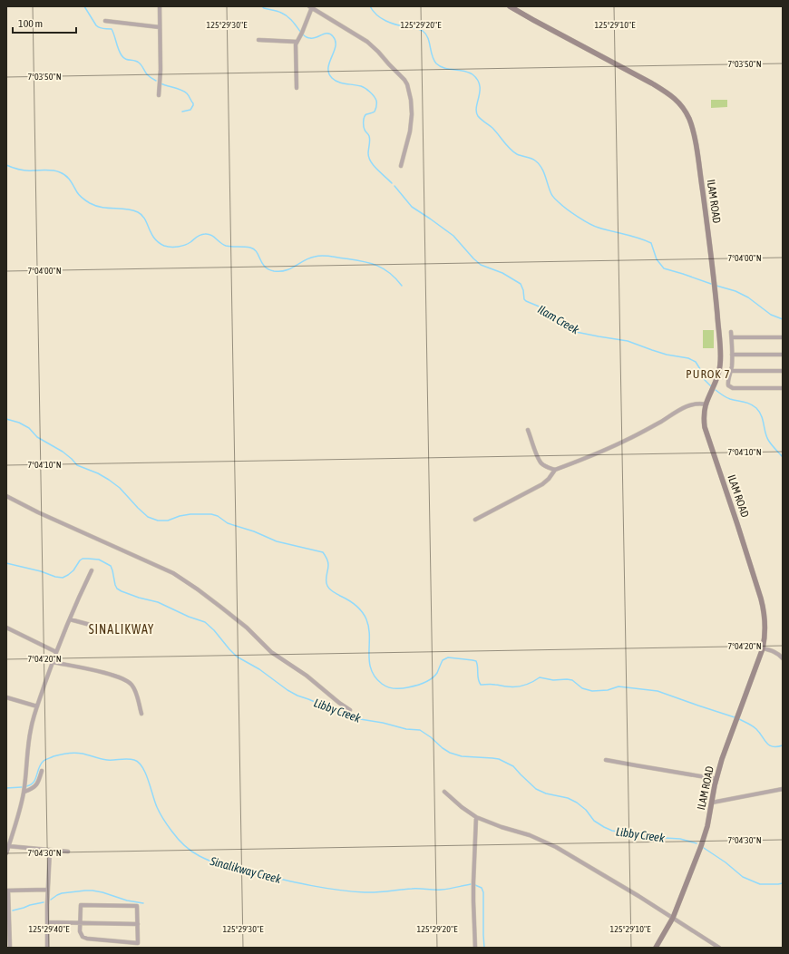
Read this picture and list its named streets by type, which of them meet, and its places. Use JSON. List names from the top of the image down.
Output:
{
  "streets": {
    "street": ["ILAM ROAD"]
  },
  "districts": ["PUROK 7", "SINALIKWAY"],
  "water": ["Ilam Creek", "Libby Creek", "Sinalikway Creek"],
  "scale_bar": "100 m",
  "coordinates": [
    "125°29'30\"E",
    "125°29'20\"E",
    "125°29'10\"E",
    "7°03'50\"N",
    "7°04'00\"N",
    "7°04'10\"N",
    "7°04'20\"N",
    "7°04'30\"N",
    "125°29'40\"E"
  ]
}
